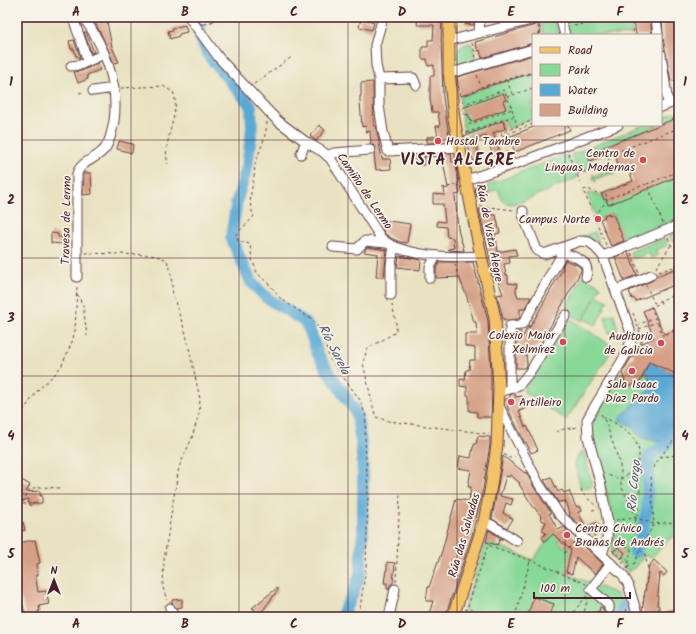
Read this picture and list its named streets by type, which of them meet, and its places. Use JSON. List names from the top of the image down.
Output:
{
  "streets": {
    "main road": ["Rúa de Vista Alegre", "Rúa das Salvadas"],
    "street": ["Camiño de Lermo", "Travesa de Lermo"]
  },
  "crossings": [
    ["Camiño de Lermo", "Rúa de Vista Alegre"],
    ["Rúa de Vista Alegre", "Rúa das Salvadas"]
  ],
  "districts": ["VISTA ALEGRE"],
  "water": ["Río Sarela", "Río Corgo"],
  "places": [
    "Hostal Tambre",
    "Centro de Linguas Modernas",
    "Campus Norte",
    "Colexio Maior Xelmírez",
    "Auditorio de Galicia",
    "Sala Isaac Díaz Pardo",
    "Artilleiro",
    "Centro Cívico Brañas de Andrés"
  ],
  "legend": [
    "Road",
    "Park",
    "Water",
    "Building"
  ],
  "scale_bar": "100 m",
  "north": "top",
  "grid": {
    "columns": [
      "A",
      "B",
      "C",
      "D",
      "E",
      "F"
    ],
    "rows": [
      "1",
      "2",
      "3",
      "4",
      "5"
    ]
  }
}
